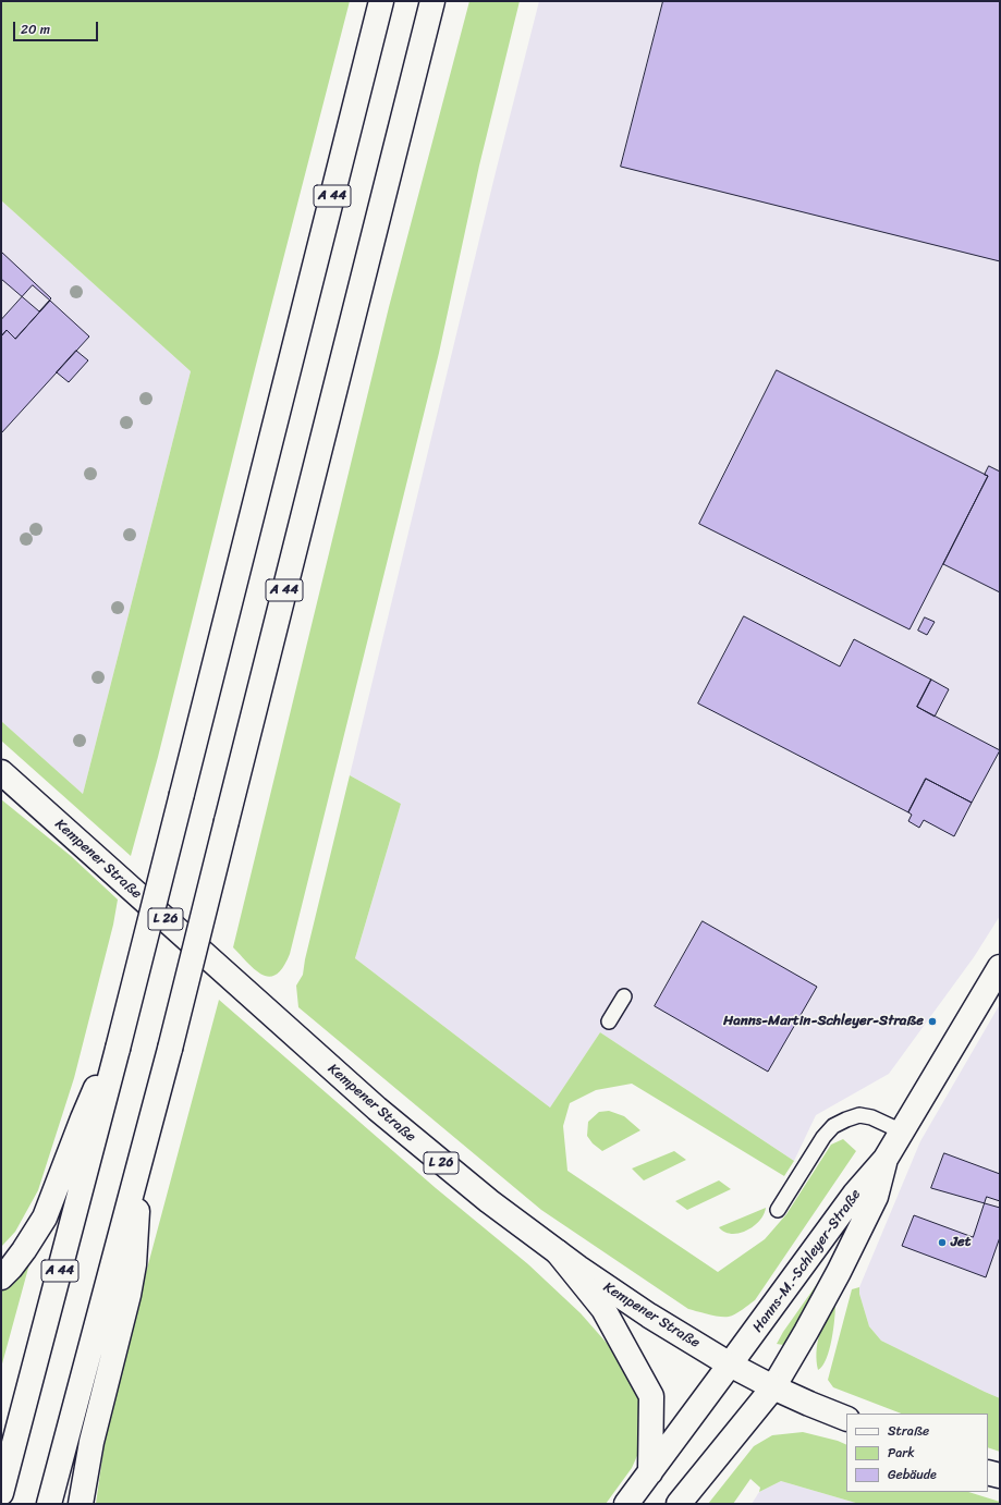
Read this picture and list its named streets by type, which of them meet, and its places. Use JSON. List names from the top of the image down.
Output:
{
  "streets": {
    "main road": [
      "A 44",
      "Kempener Straße",
      "L 26",
      "Hanns-M.-Schleyer-Straße"
    ]
  },
  "crossings": [
    ["Kempener Straße", "Hanns-M.-Schleyer-Straße"]
  ],
  "places": ["Hanns-Martin-Schleyer-Straße", "Jet"],
  "legend": ["Straße", "Park", "Gebäude"],
  "scale_bar": "20 m"
}
